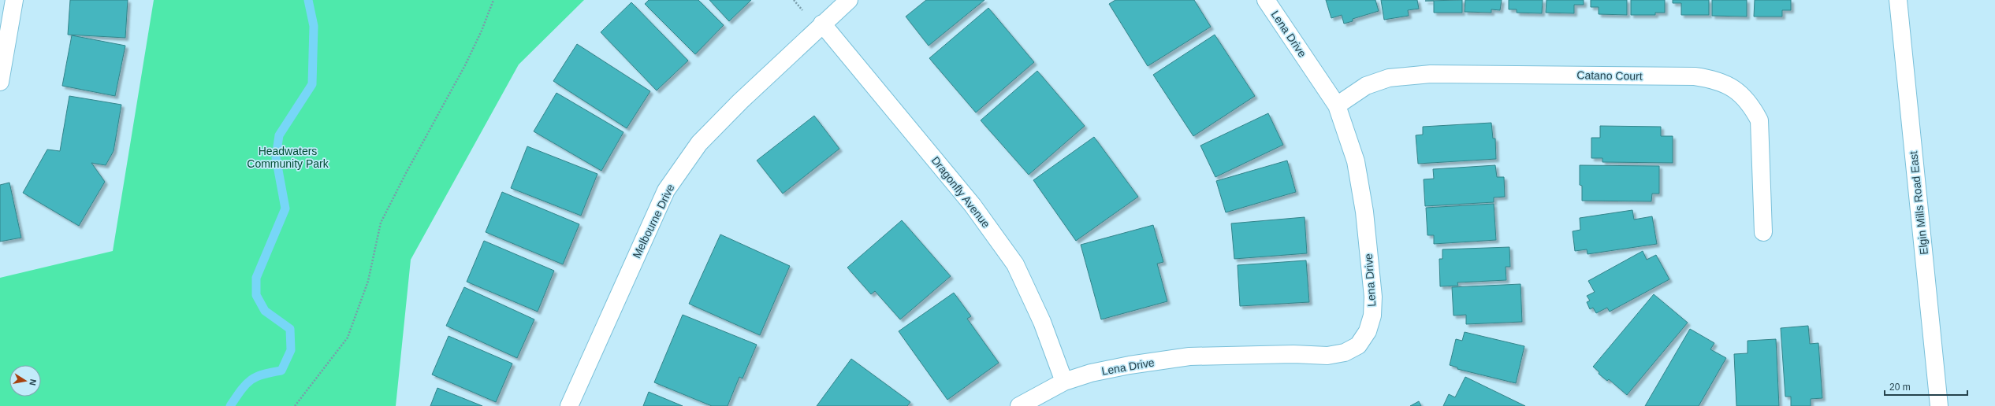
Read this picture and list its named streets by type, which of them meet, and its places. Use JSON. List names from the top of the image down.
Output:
{
  "streets": {
    "street": [
      "Lena Drive",
      "Catano Court",
      "Dragonfly Avenue",
      "Elgin Mills Road East",
      "Melbourne Drive"
    ]
  },
  "crossings": [
    ["Lena Drive", "Catano Court"],
    ["Lena Drive", "Dragonfly Avenue"],
    ["Dragonfly Avenue", "Melbourne Drive"]
  ],
  "parks": ["Headwaters Community Park"],
  "scale_bar": "20 m",
  "north": "right"
}
